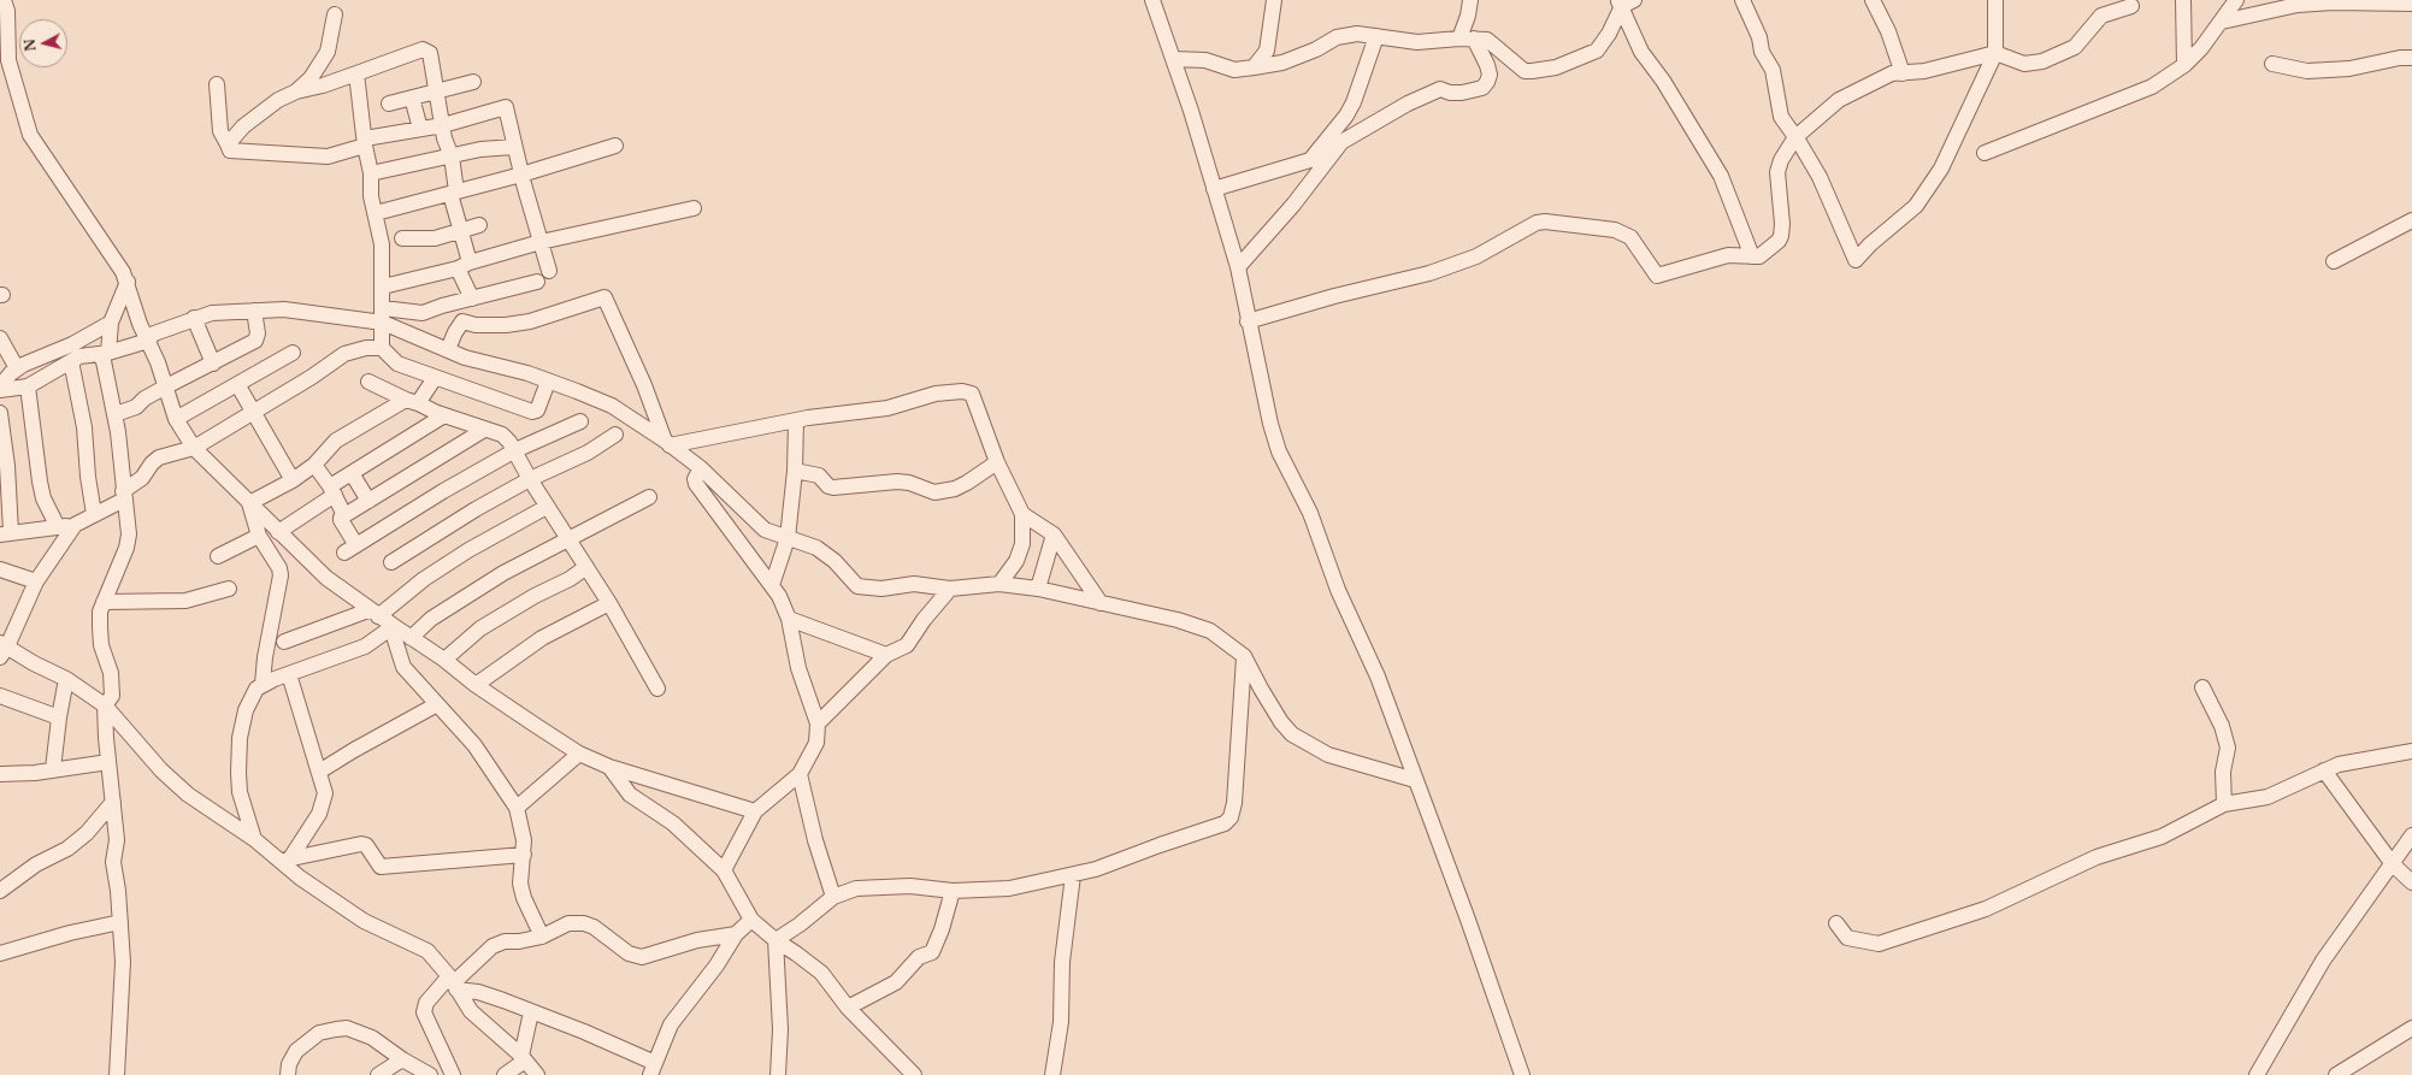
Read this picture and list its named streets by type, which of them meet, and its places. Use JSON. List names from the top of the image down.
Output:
{
  "north": "left"
}
